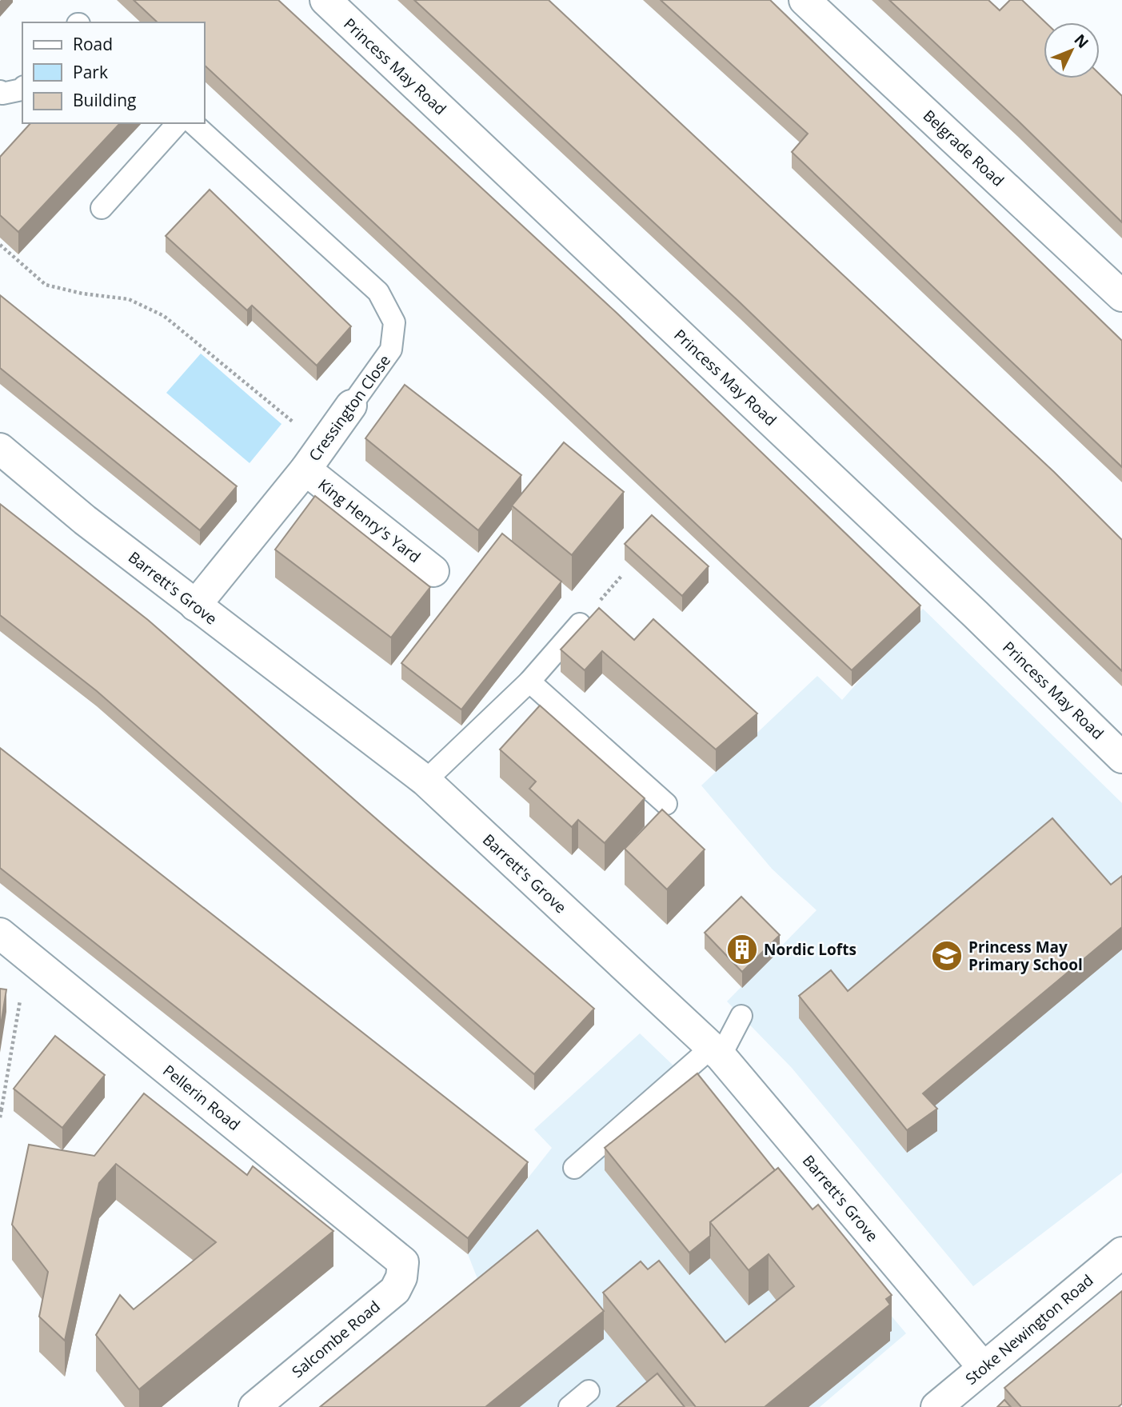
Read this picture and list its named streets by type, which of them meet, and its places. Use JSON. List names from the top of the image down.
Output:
{
  "streets": {
    "main road": [
      "Princess May Road",
      "Belgrade Road",
      "Cressington Close",
      "King Henry's Yard",
      "Barrett's Grove",
      "Pellerin Road",
      "Stoke Newington Road",
      "Salcombe Road"
    ]
  },
  "crossings": [
    ["Cressington Close", "King Henry's Yard"],
    ["Cressington Close", "Barrett's Grove"],
    ["Barrett's Grove", "Stoke Newington Road"],
    ["Pellerin Road", "Salcombe Road"]
  ],
  "places": {
    "building": ["Nordic Lofts"],
    "school or university": ["Princess May Primary School"]
  },
  "legend": ["Road", "Park", "Building"],
  "north": "top right"
}
